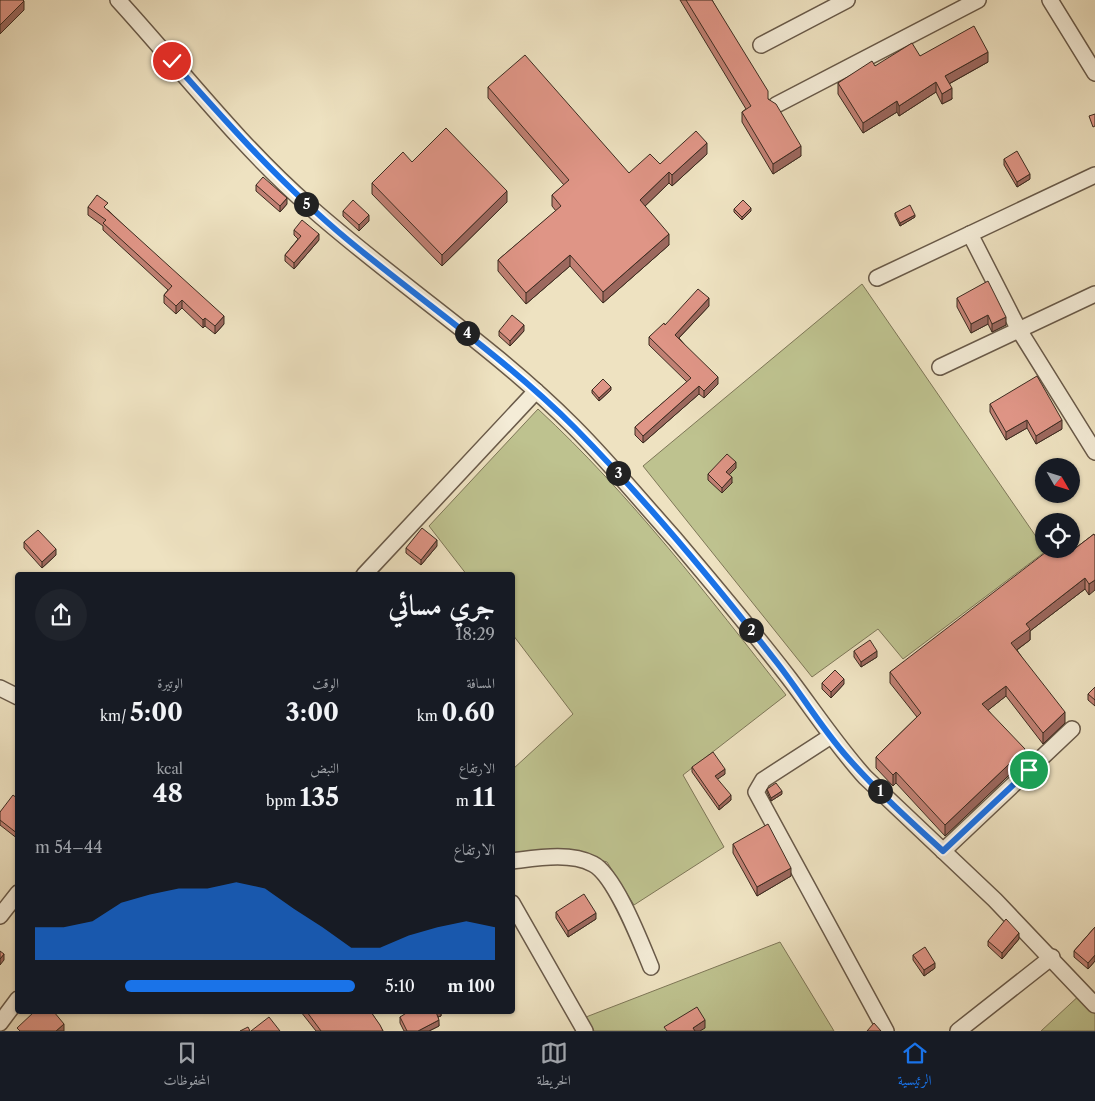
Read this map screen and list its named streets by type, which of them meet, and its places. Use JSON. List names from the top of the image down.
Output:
{
  "north": "bottom right",
  "page": {
    "pins": [
      "5",
      "4",
      "3",
      "2",
      "1"
    ],
    "heading": ["جري مسائي", "18:29"],
    "stats": [
      ["المسافة", "0.60 km"],
      ["الوقت", "3:00"],
      ["الوتيرة", "5:00 /km"],
      ["الارتفاع", "11 m"],
      ["النبض", "135 bpm"],
      ["kcal", "48"]
    ],
    "chart": ["الارتفاع", "44–54 m"],
    "list": [
      {
        "name": "100 m",
        "note": "5:10"
      }
    ],
    "tabs": ["الرئيسية", "الخريطة", "المحفوظات"]
  }
}
